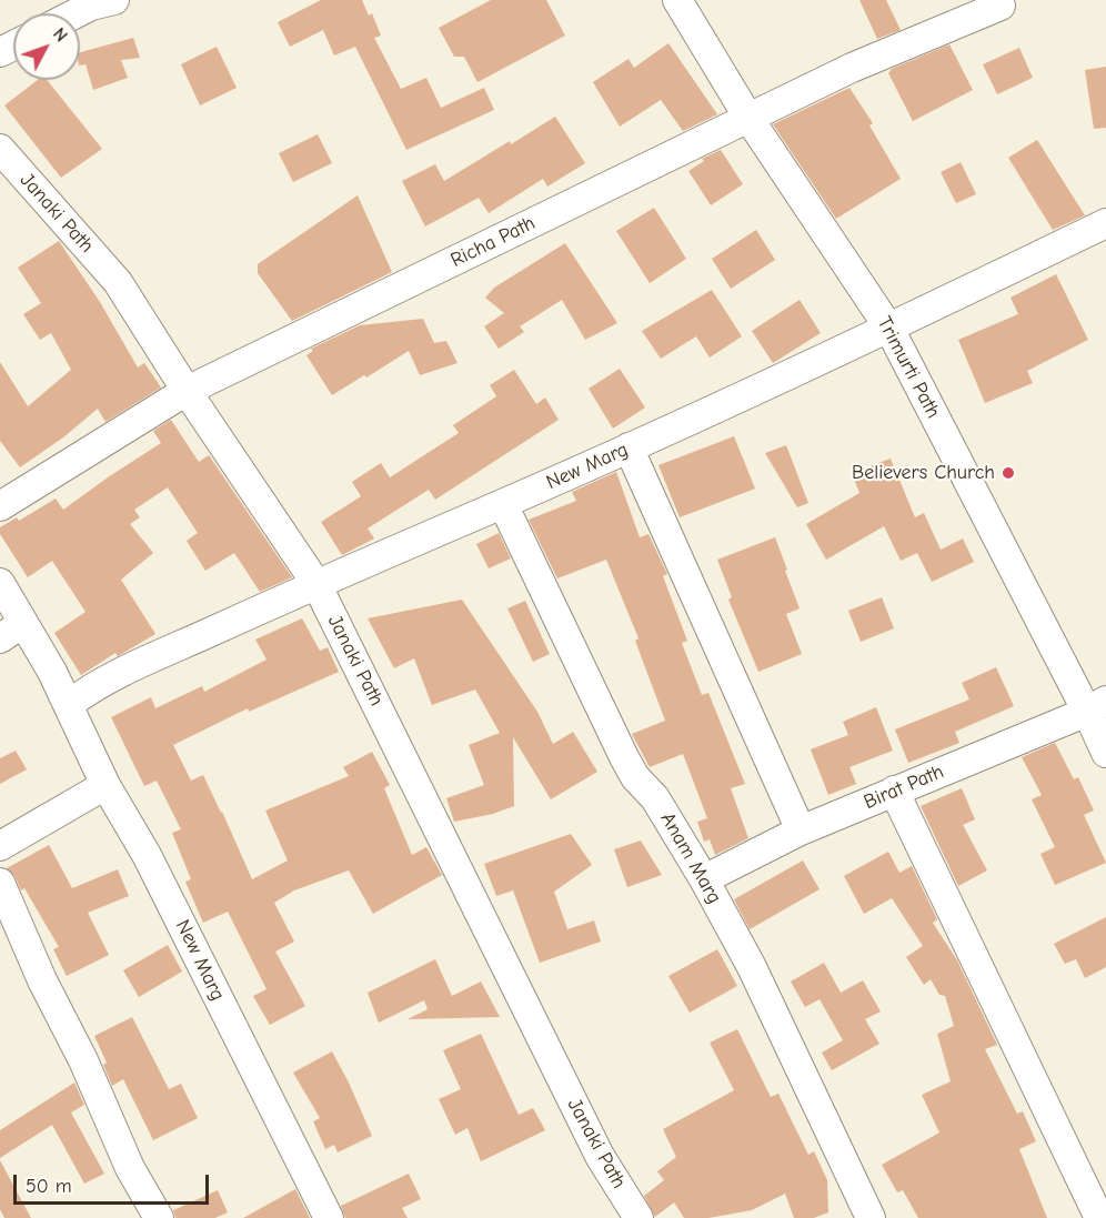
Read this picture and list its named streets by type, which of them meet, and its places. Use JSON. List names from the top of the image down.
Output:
{
  "streets": {
    "street": [
      "Janaki Path",
      "Richa Path",
      "Trimurti Path",
      "New Marg",
      "Birat Path",
      "Anam Marg"
    ]
  },
  "crossings": [
    ["Janaki Path", "Richa Path"],
    ["Janaki Path", "New Marg"],
    ["Richa Path", "Trimurti Path"],
    ["Trimurti Path", "New Marg"],
    ["Trimurti Path", "Birat Path"],
    ["New Marg", "Anam Marg"],
    ["Birat Path", "Anam Marg"]
  ],
  "places": ["Believers Church"],
  "scale_bar": "50 m",
  "north": "top right"
}
